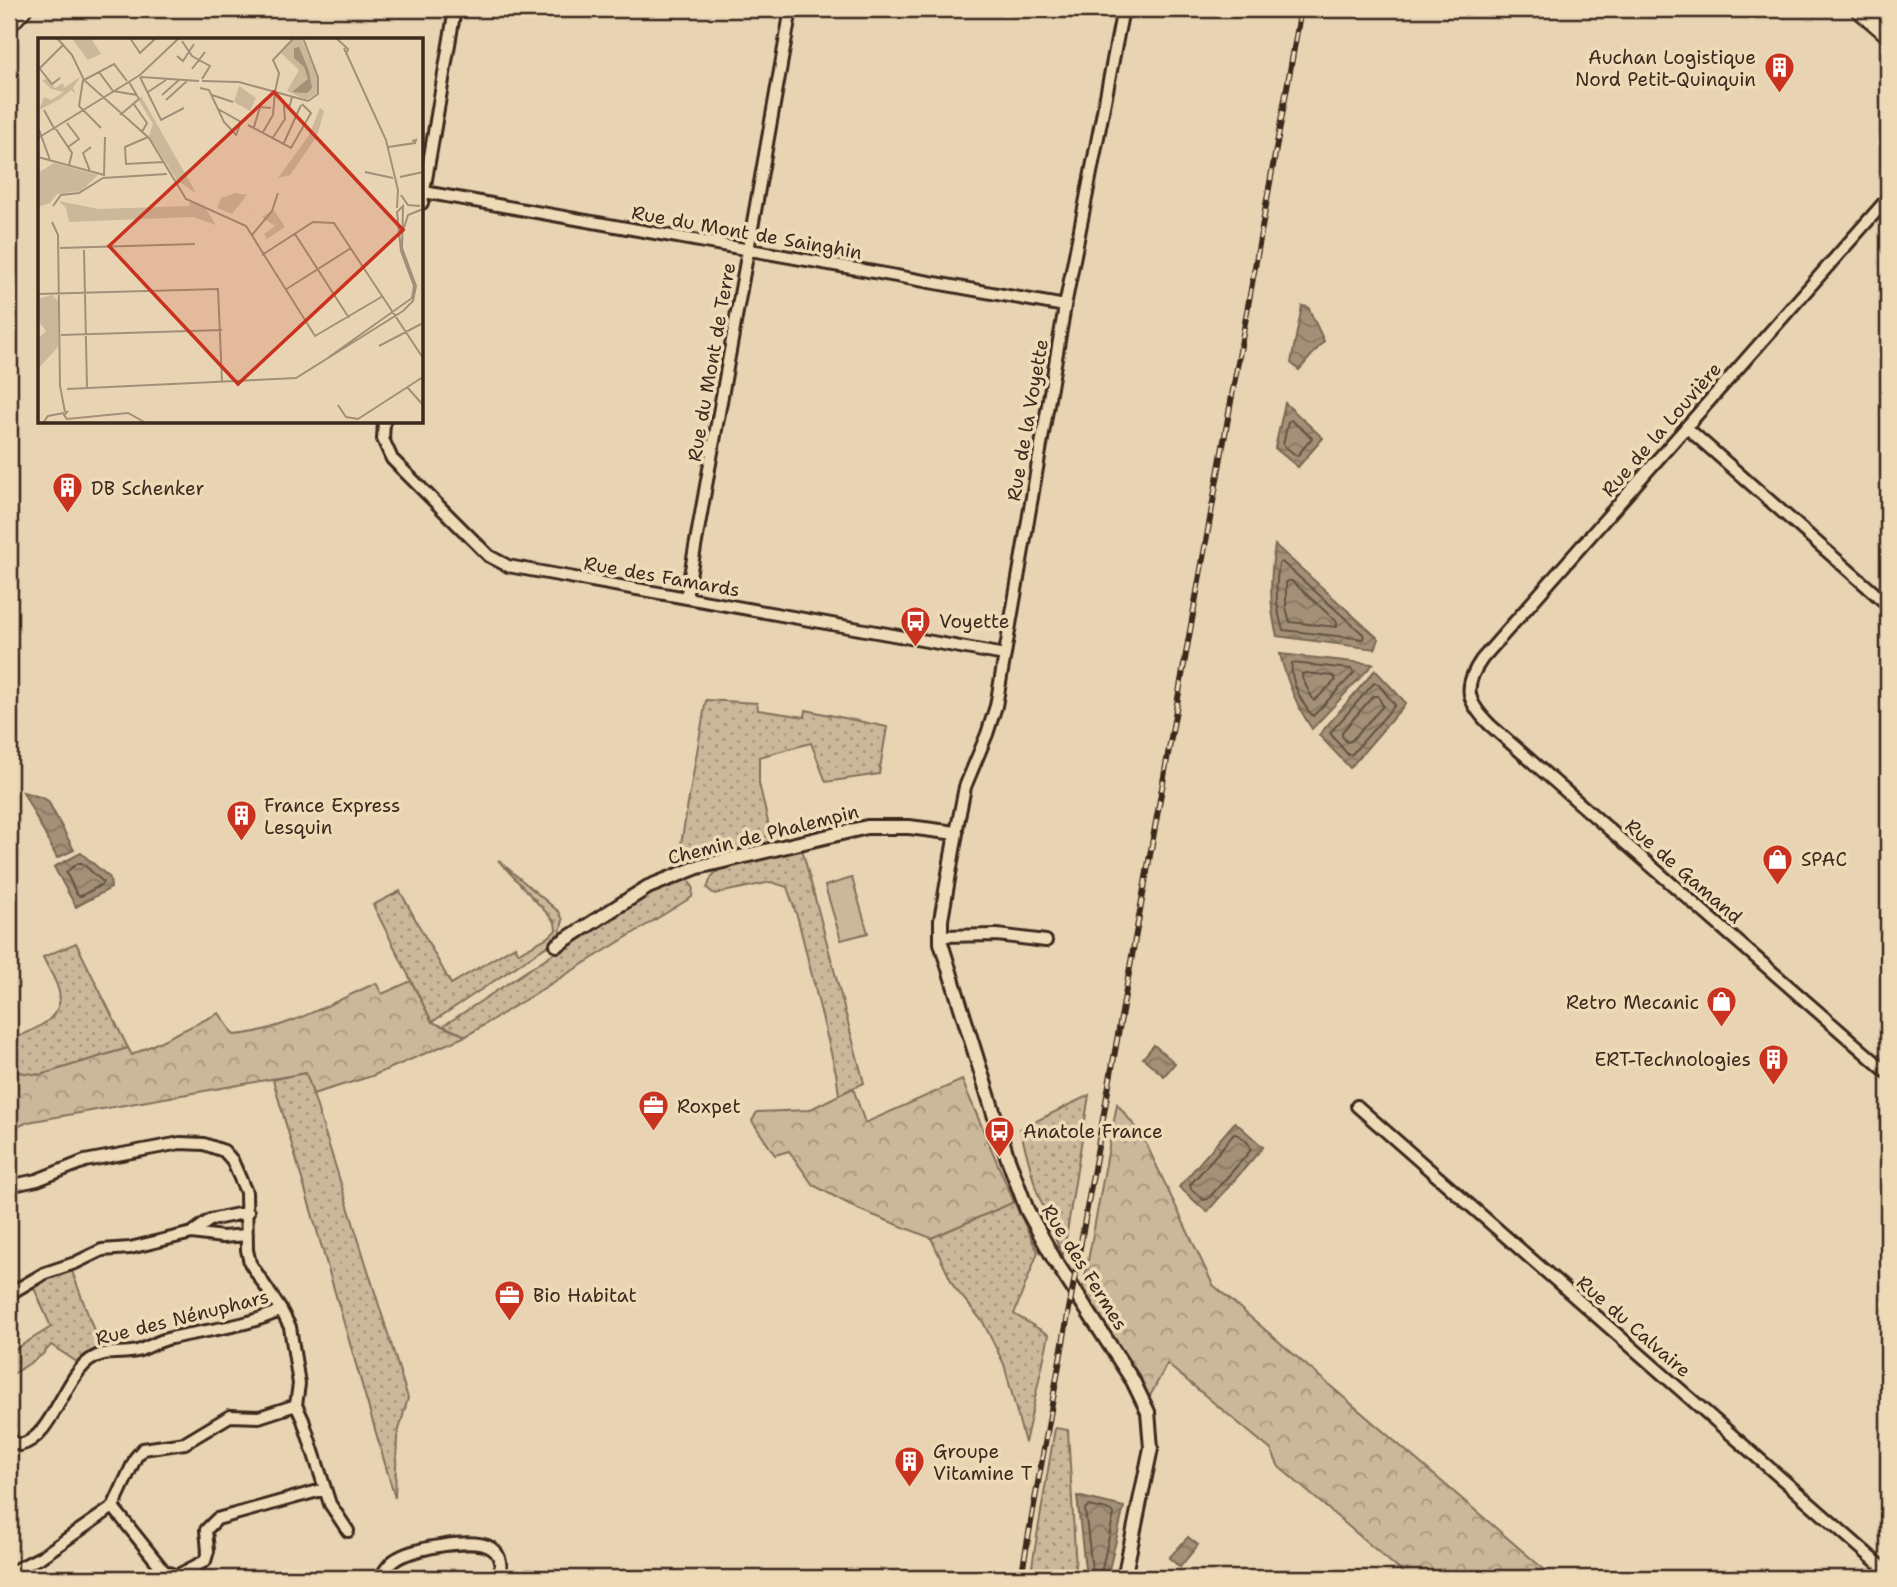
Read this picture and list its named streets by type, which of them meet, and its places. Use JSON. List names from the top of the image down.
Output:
{
  "streets": {
    "street": [
      "Rue du Mont de Sainghin",
      "Rue du Mont de Terre",
      "Rue de la Voyette",
      "Rue de la Louvière",
      "Rue des Famards",
      "Chemin de Phalempin",
      "Rue de Gamand",
      "Rue des Fermes",
      "Rue des Nénuphars",
      "Rue du Calvaire"
    ]
  },
  "crossings": [
    ["Rue du Mont de Sainghin", "Rue du Mont de Terre"],
    ["Rue du Mont de Sainghin", "Rue de la Voyette"],
    ["Rue du Mont de Terre", "Rue des Famards"],
    ["Rue de la Voyette", "Rue des Famards"],
    ["Rue de la Voyette", "Chemin de Phalempin"],
    ["Rue de la Voyette", "Rue des Fermes"],
    ["Rue de la Louvière", "Rue de Gamand"],
    ["Chemin de Phalempin", "Rue des Fermes"]
  ],
  "places": {
    "building": [
      "Auchan Logistique Nord Petit-Quinquin",
      "DB Schenker",
      "France Express Lesquin",
      "ERT-Technologies",
      "Groupe Vitamine T"
    ],
    "bus stop": ["Voyette", "Anatole France"],
    "shop": ["SPAC", "Retro Mecanic"],
    "office": ["Roxpet", "Bio Habitat"]
  }
}
